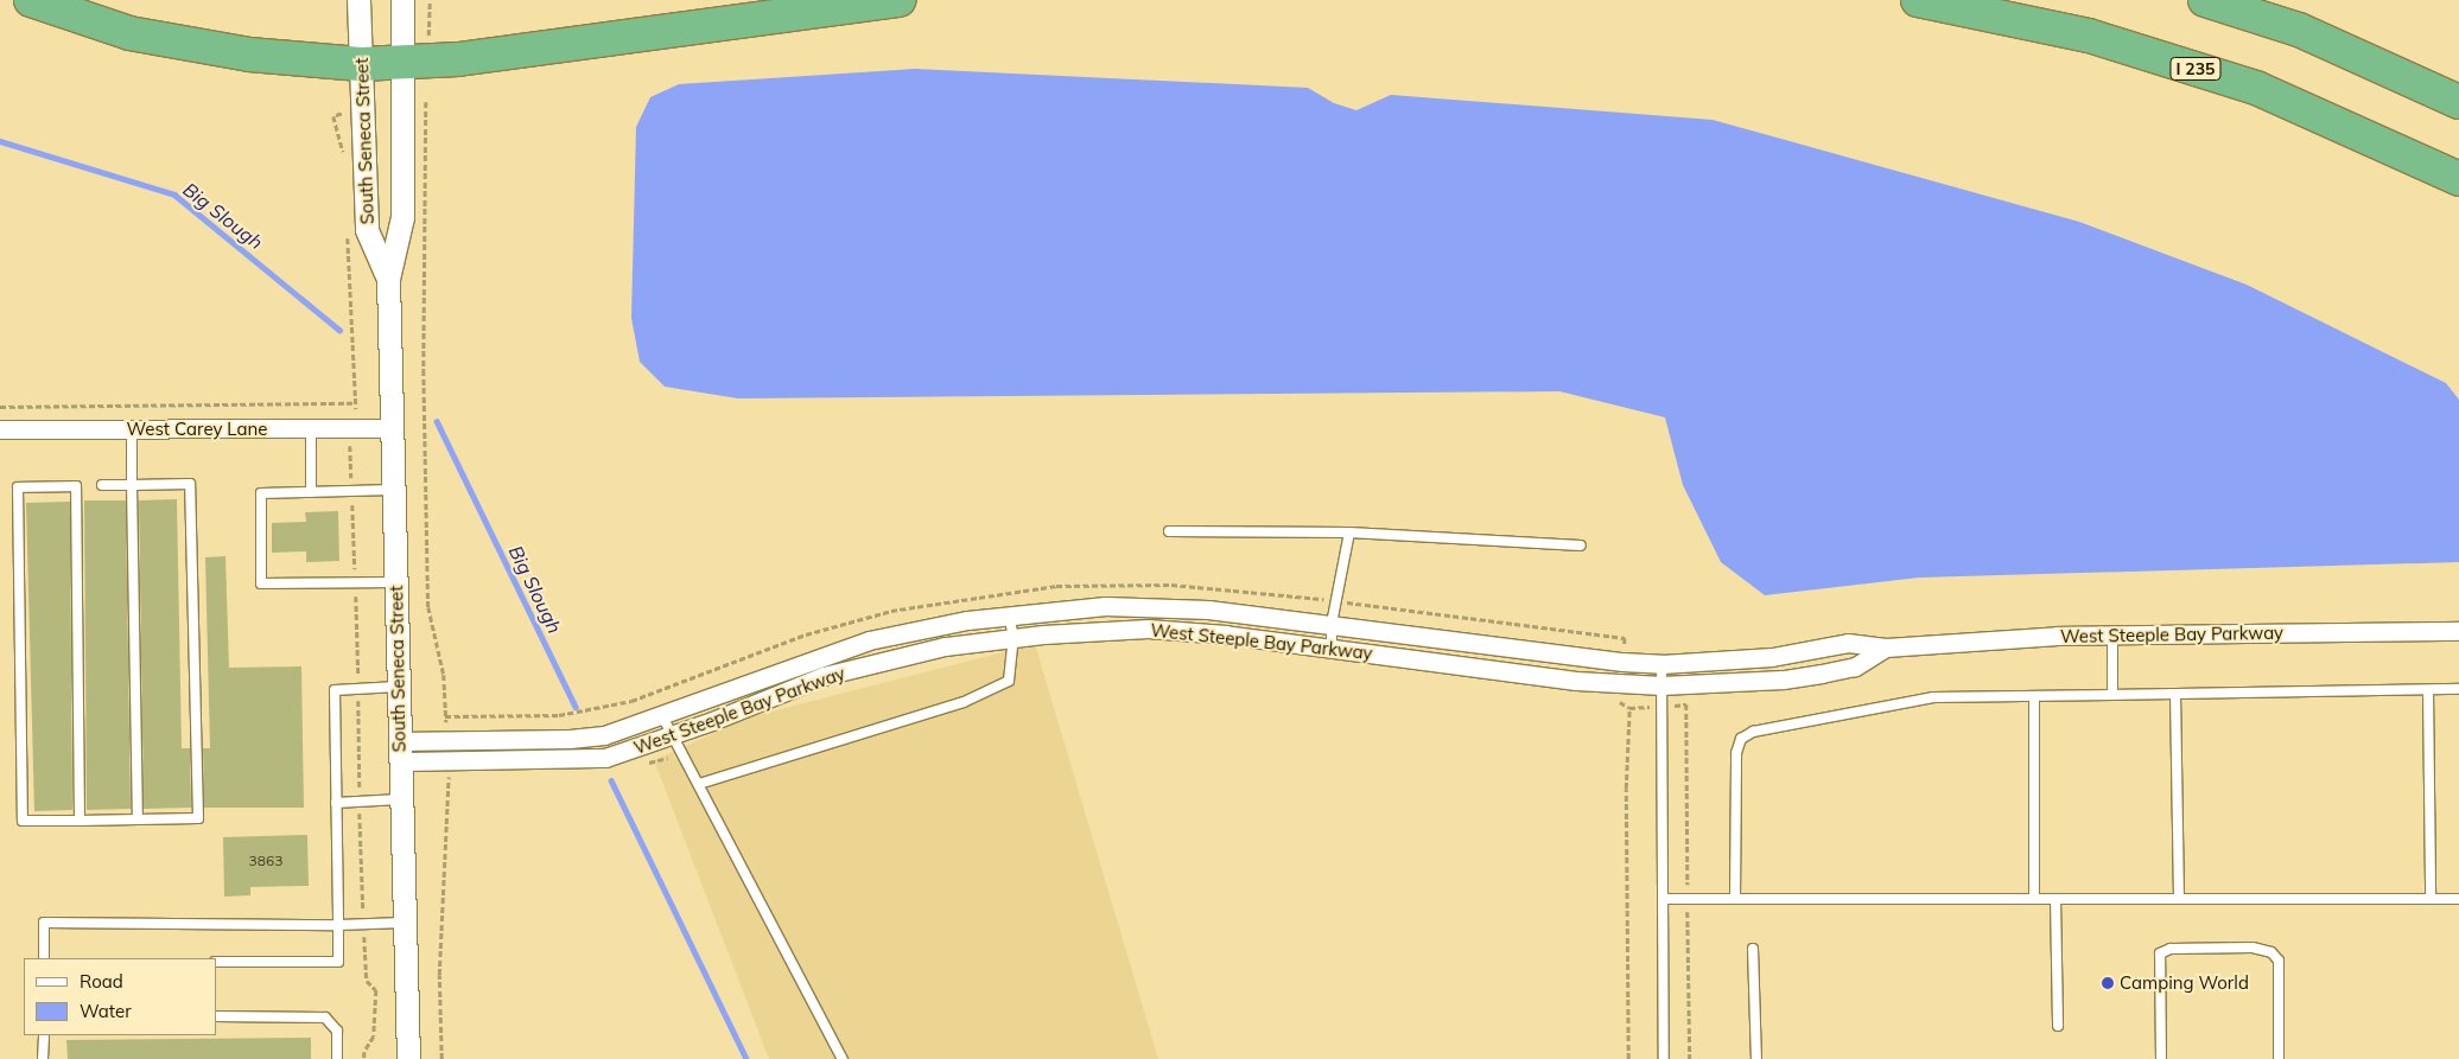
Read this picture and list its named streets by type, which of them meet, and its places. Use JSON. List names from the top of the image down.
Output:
{
  "streets": {
    "highway": ["I 235"],
    "street": ["South Seneca Street", "West Carey Lane", "West Steeple Bay Parkway"]
  },
  "crossings": [
    ["South Seneca Street", "West Carey Lane"],
    ["South Seneca Street", "West Steeple Bay Parkway"]
  ],
  "water": ["Big Slough"],
  "places": ["Camping World"],
  "house_numbers": ["3863"],
  "legend": ["Road", "Water"]
}
